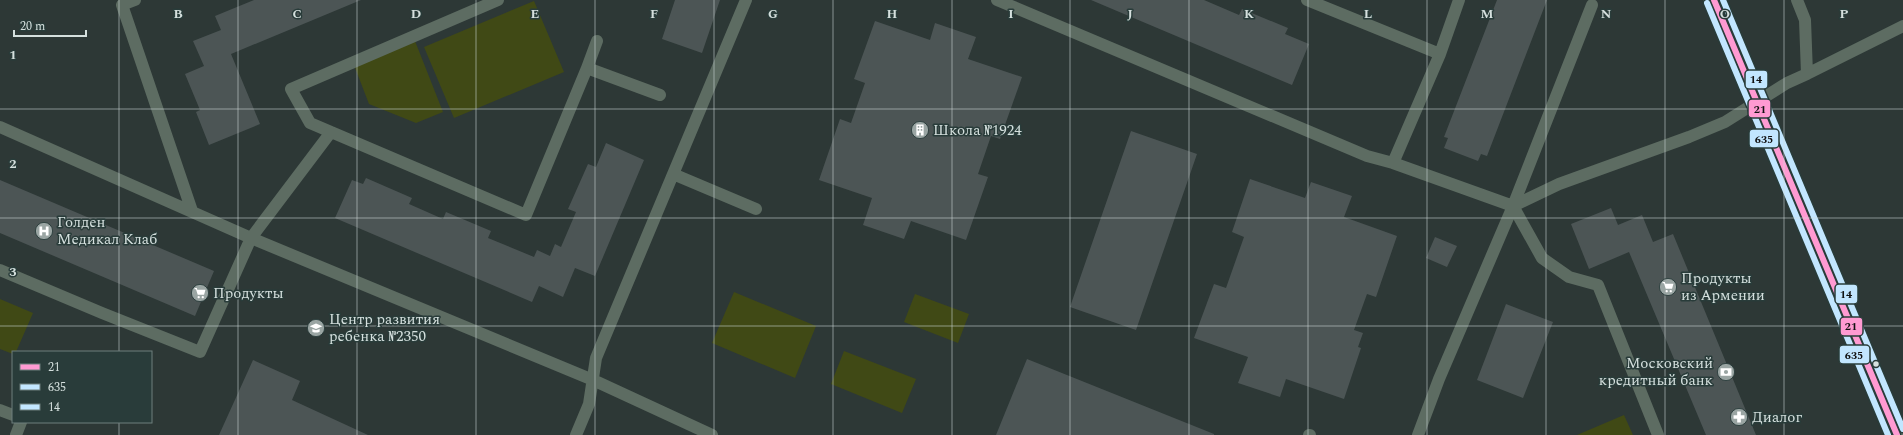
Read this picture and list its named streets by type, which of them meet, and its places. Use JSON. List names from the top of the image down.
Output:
{
  "places": {
    "building": ["Школа №1924"],
    "hospital": ["Голден Медикал Клаб"],
    "supermarket": ["Продукты из Армении", "Продукты"],
    "school or university": ["Центр развития ребенка №2350"],
    "bank": ["Московский кредитный банк"],
    "pharmacy": ["Диалог"]
  },
  "lines": ["transit line 21", "transit line 14", "transit line 635"],
  "legend": ["21", "635", "14"],
  "scale_bar": "20 m",
  "grid": {
    "columns": [
      "B",
      "C",
      "D",
      "E",
      "F",
      "G",
      "H",
      "I",
      "J",
      "K",
      "L",
      "M",
      "N",
      "O",
      "P"
    ],
    "rows": ["1", "2", "3"]
  }
}
